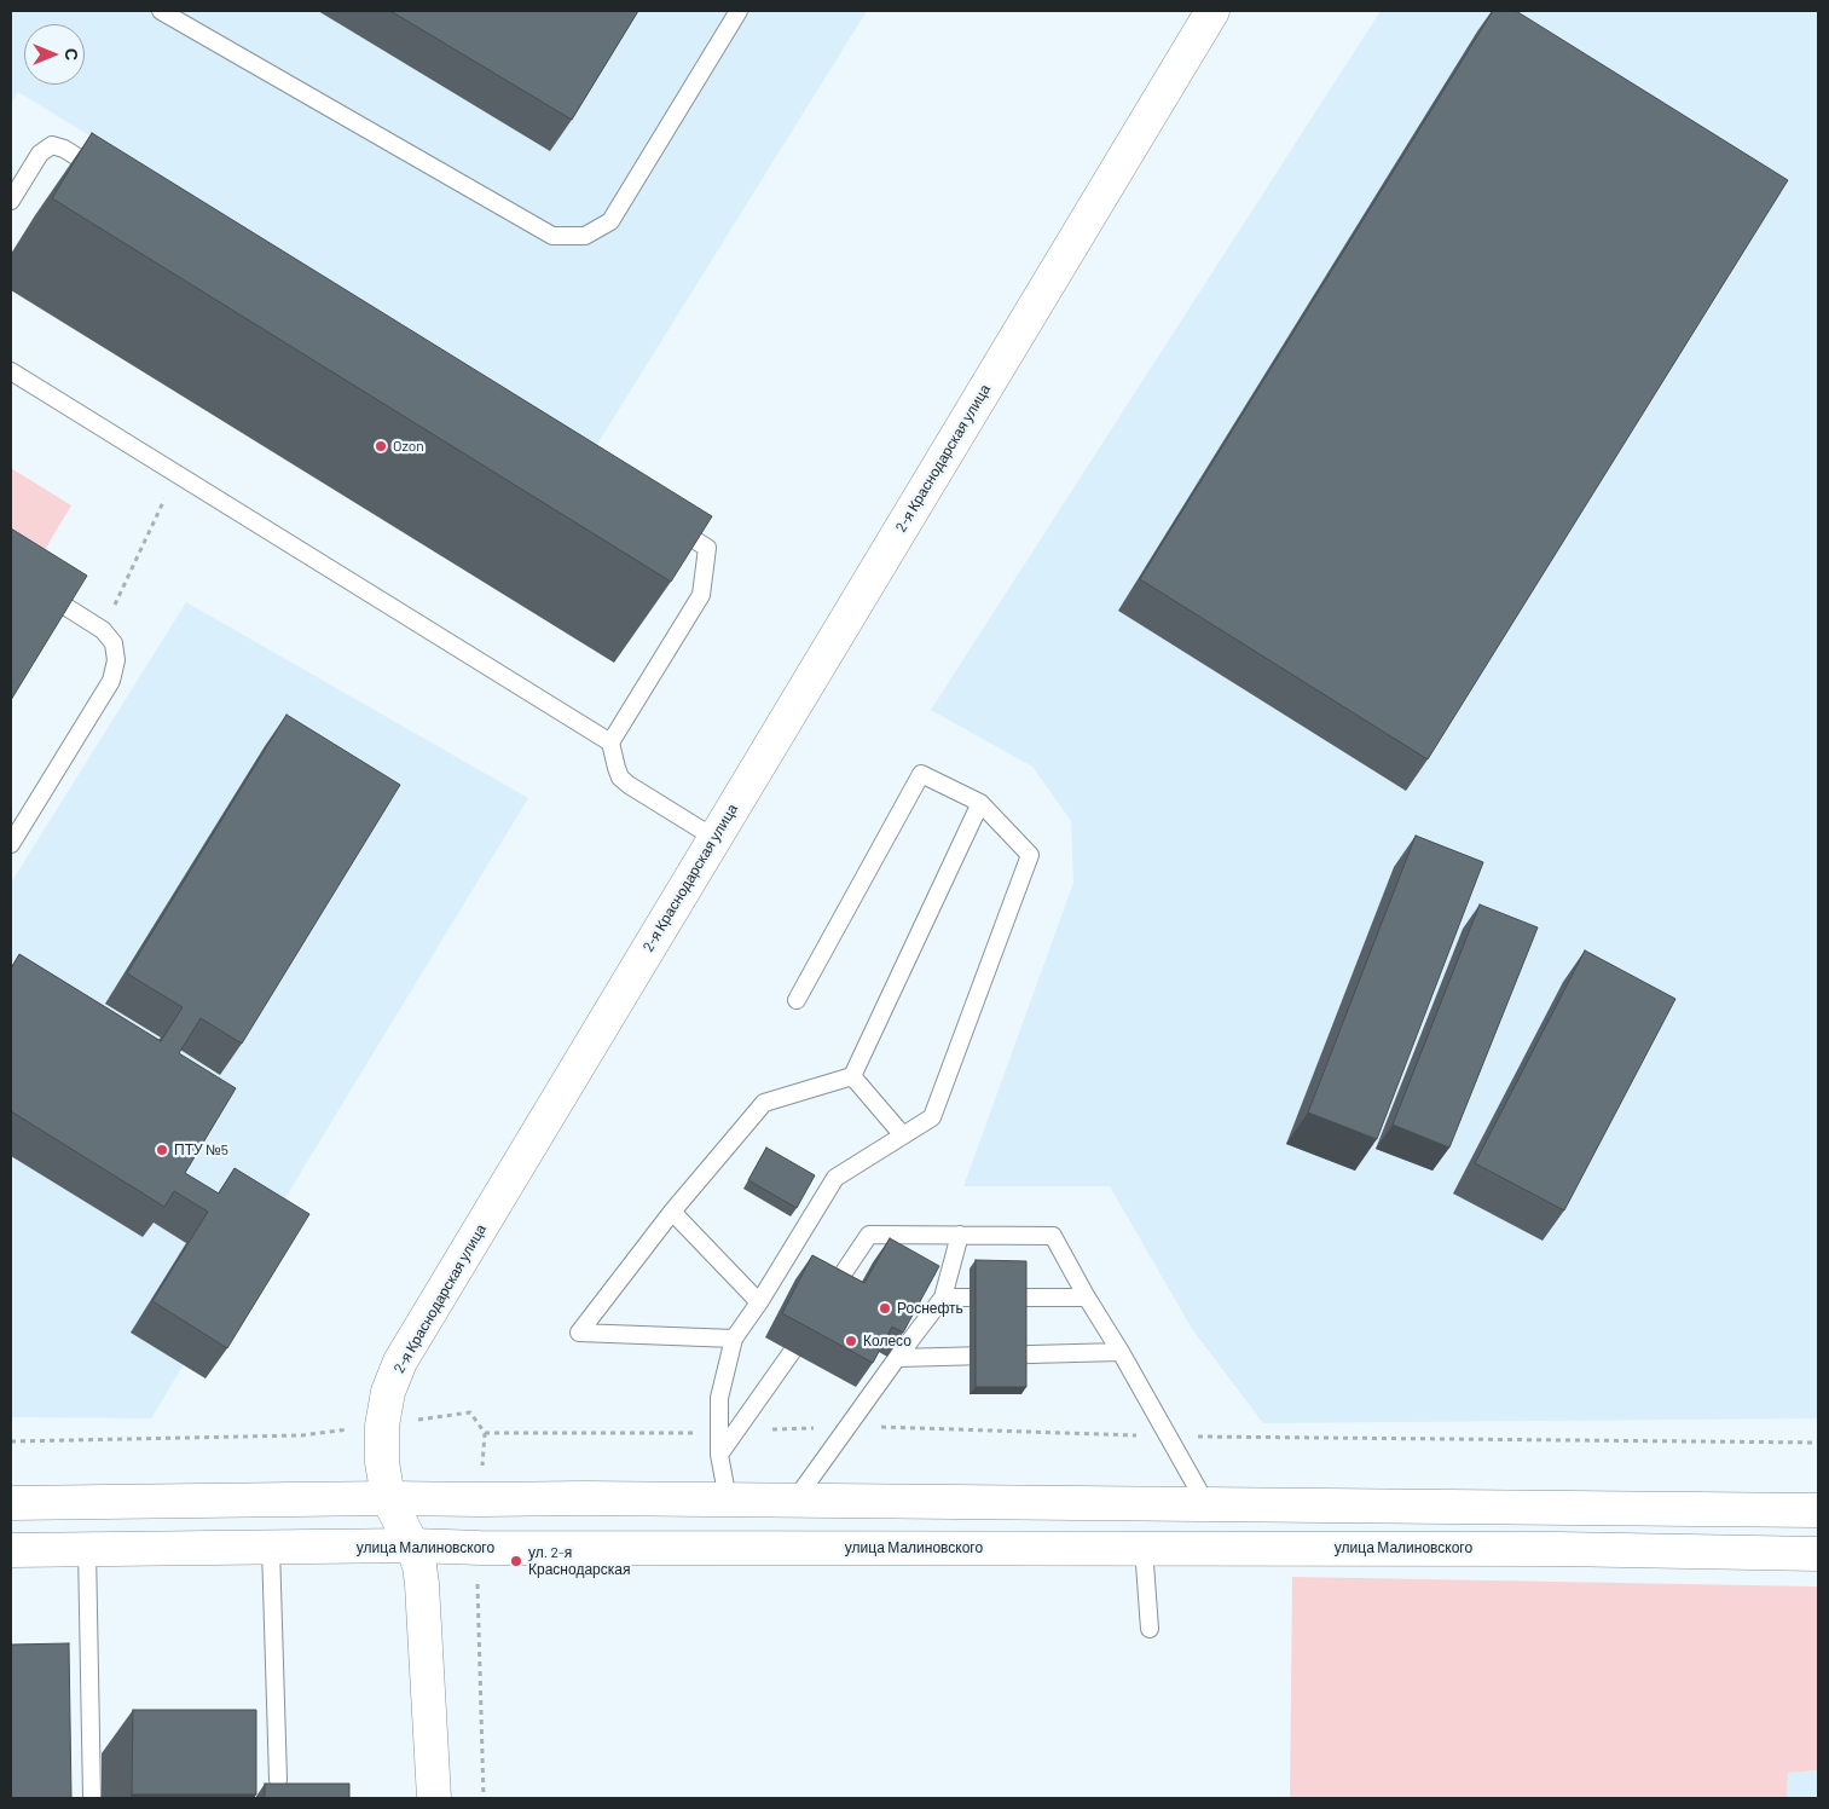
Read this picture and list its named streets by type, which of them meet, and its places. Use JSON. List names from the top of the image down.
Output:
{
  "streets": {
    "main road": ["2-я Краснодарская улица", "улица Малиновского"]
  },
  "crossings": [
    ["2-я Краснодарская улица", "улица Малиновского"]
  ],
  "places": [
    "Ozon",
    "ПТУ №5",
    "Роснефть",
    "Колесо",
    "ул. 2-я Краснодарская"
  ],
  "north": "right"
}
